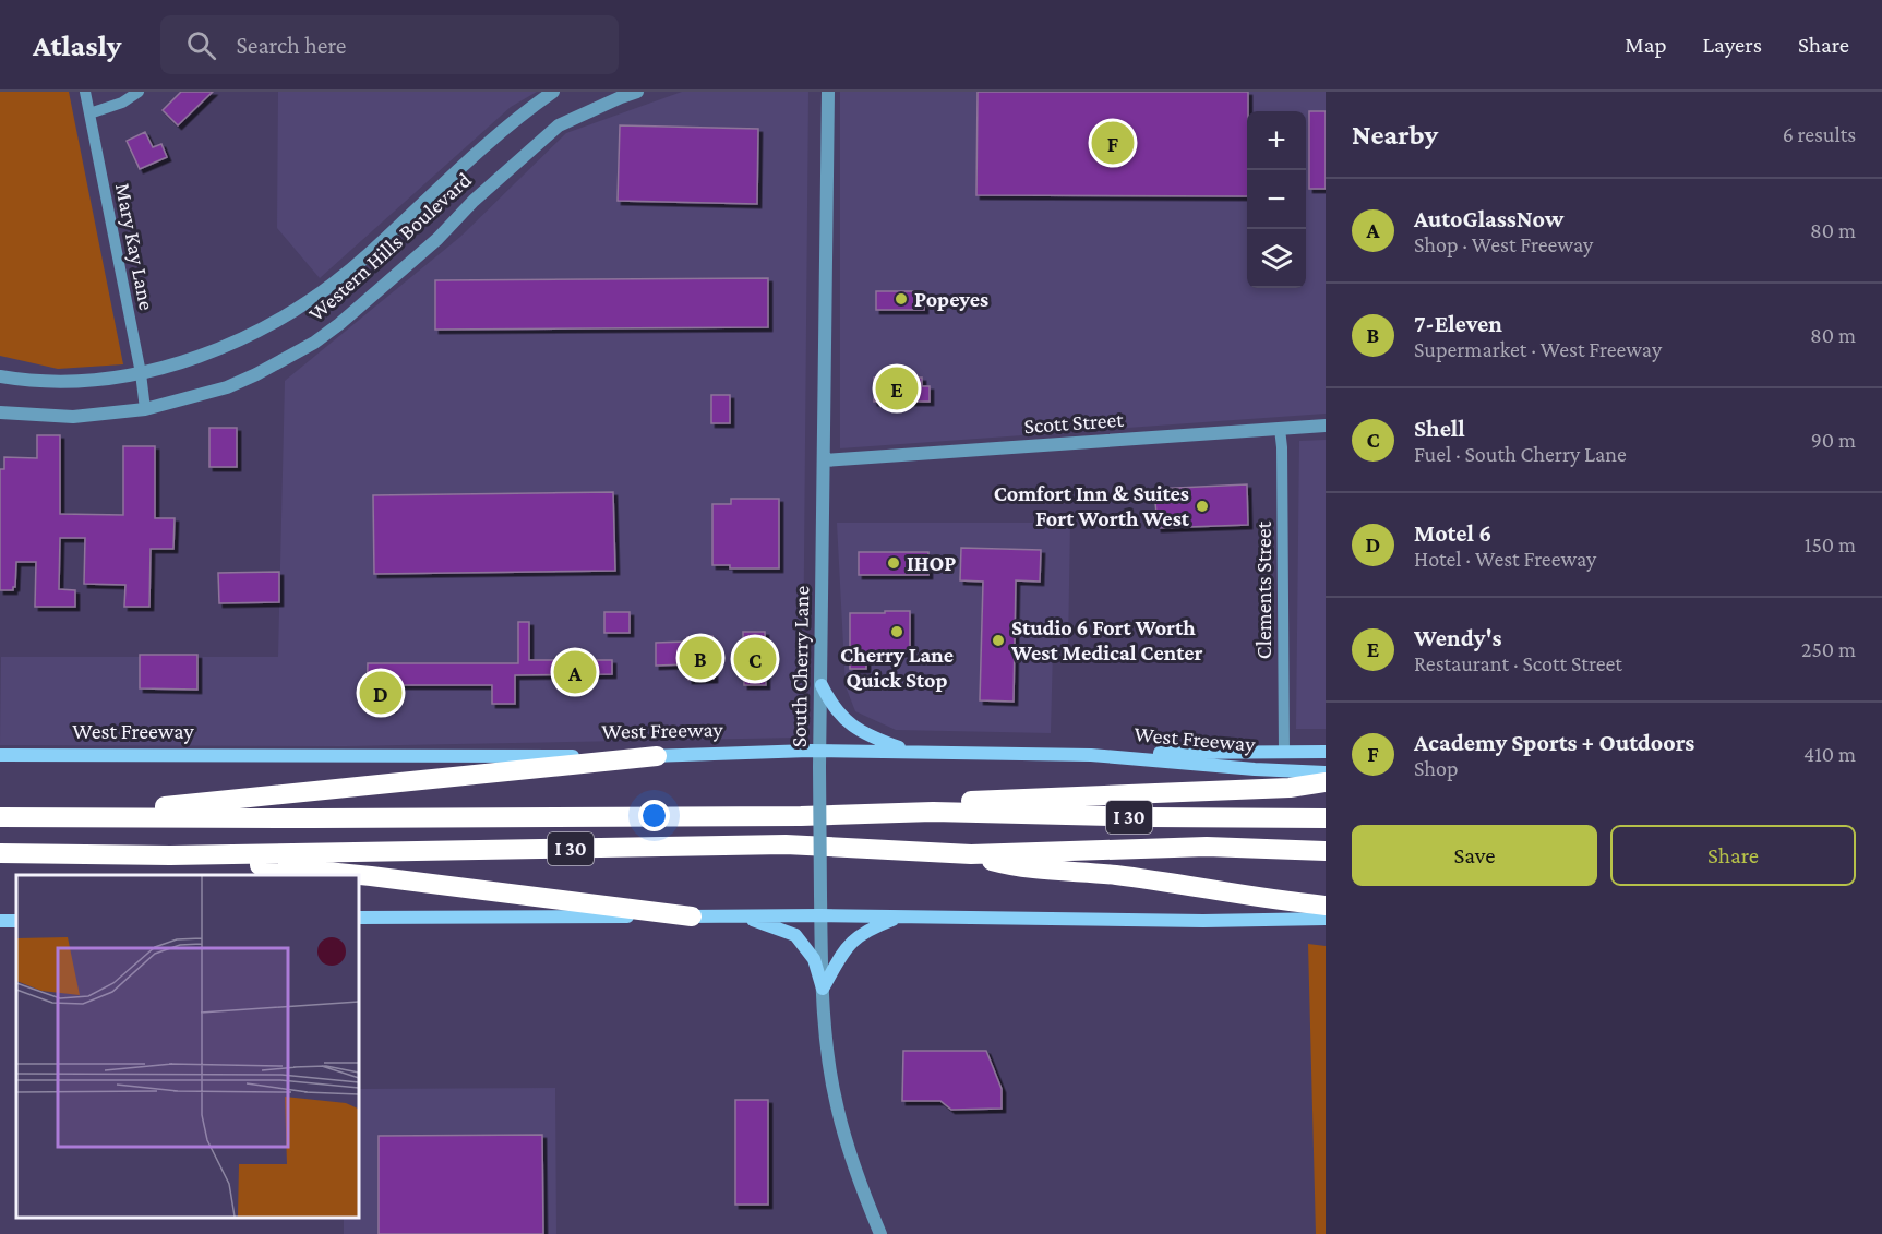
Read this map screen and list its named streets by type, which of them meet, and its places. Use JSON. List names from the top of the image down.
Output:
{
  "streets": {
    "highway": ["I 30"],
    "main road": ["West Freeway"],
    "street": [
      "Mary Kay Lane",
      "Western Hills Boulevard",
      "Scott Street",
      "Clements Street",
      "South Cherry Lane"
    ]
  },
  "crossings": [
    ["Mary Kay Lane", "Western Hills Boulevard"],
    ["Scott Street", "Clements Street"],
    ["Scott Street", "South Cherry Lane"],
    ["South Cherry Lane", "West Freeway"]
  ],
  "places": [
    "Popeyes",
    "Comfort Inn & Suites Fort Worth West",
    "IHOP",
    "Cherry Lane Quick Stop",
    "Studio 6 Fort Worth West Medical Center"
  ],
  "page": {
    "header": "Atlasly",
    "search": "Search here",
    "nav": ["Map", "Layers", "Share"],
    "heading": ["Nearby", "6 results"],
    "map_buttons": ["+", "−"],
    "pins": [
      "F",
      "E",
      "B",
      "C",
      "A",
      "D"
    ],
    "list": [
      {
        "mark": "A",
        "name": "AutoGlassNow",
        "note": "Shop · West Freeway",
        "value": "80 m"
      },
      {
        "mark": "B",
        "name": "7-Eleven",
        "note": "Supermarket · West Freeway",
        "value": "80 m"
      },
      {
        "mark": "C",
        "name": "Shell",
        "note": "Fuel · South Cherry Lane",
        "value": "90 m"
      },
      {
        "mark": "D",
        "name": "Motel 6",
        "note": "Hotel · West Freeway",
        "value": "150 m"
      },
      {
        "mark": "E",
        "name": "Wendy's",
        "note": "Restaurant · Scott Street",
        "value": "250 m"
      },
      {
        "mark": "F",
        "name": "Academy Sports + Outdoors",
        "note": "Shop",
        "value": "410 m"
      }
    ],
    "buttons": ["Save", "Share"]
  }
}
